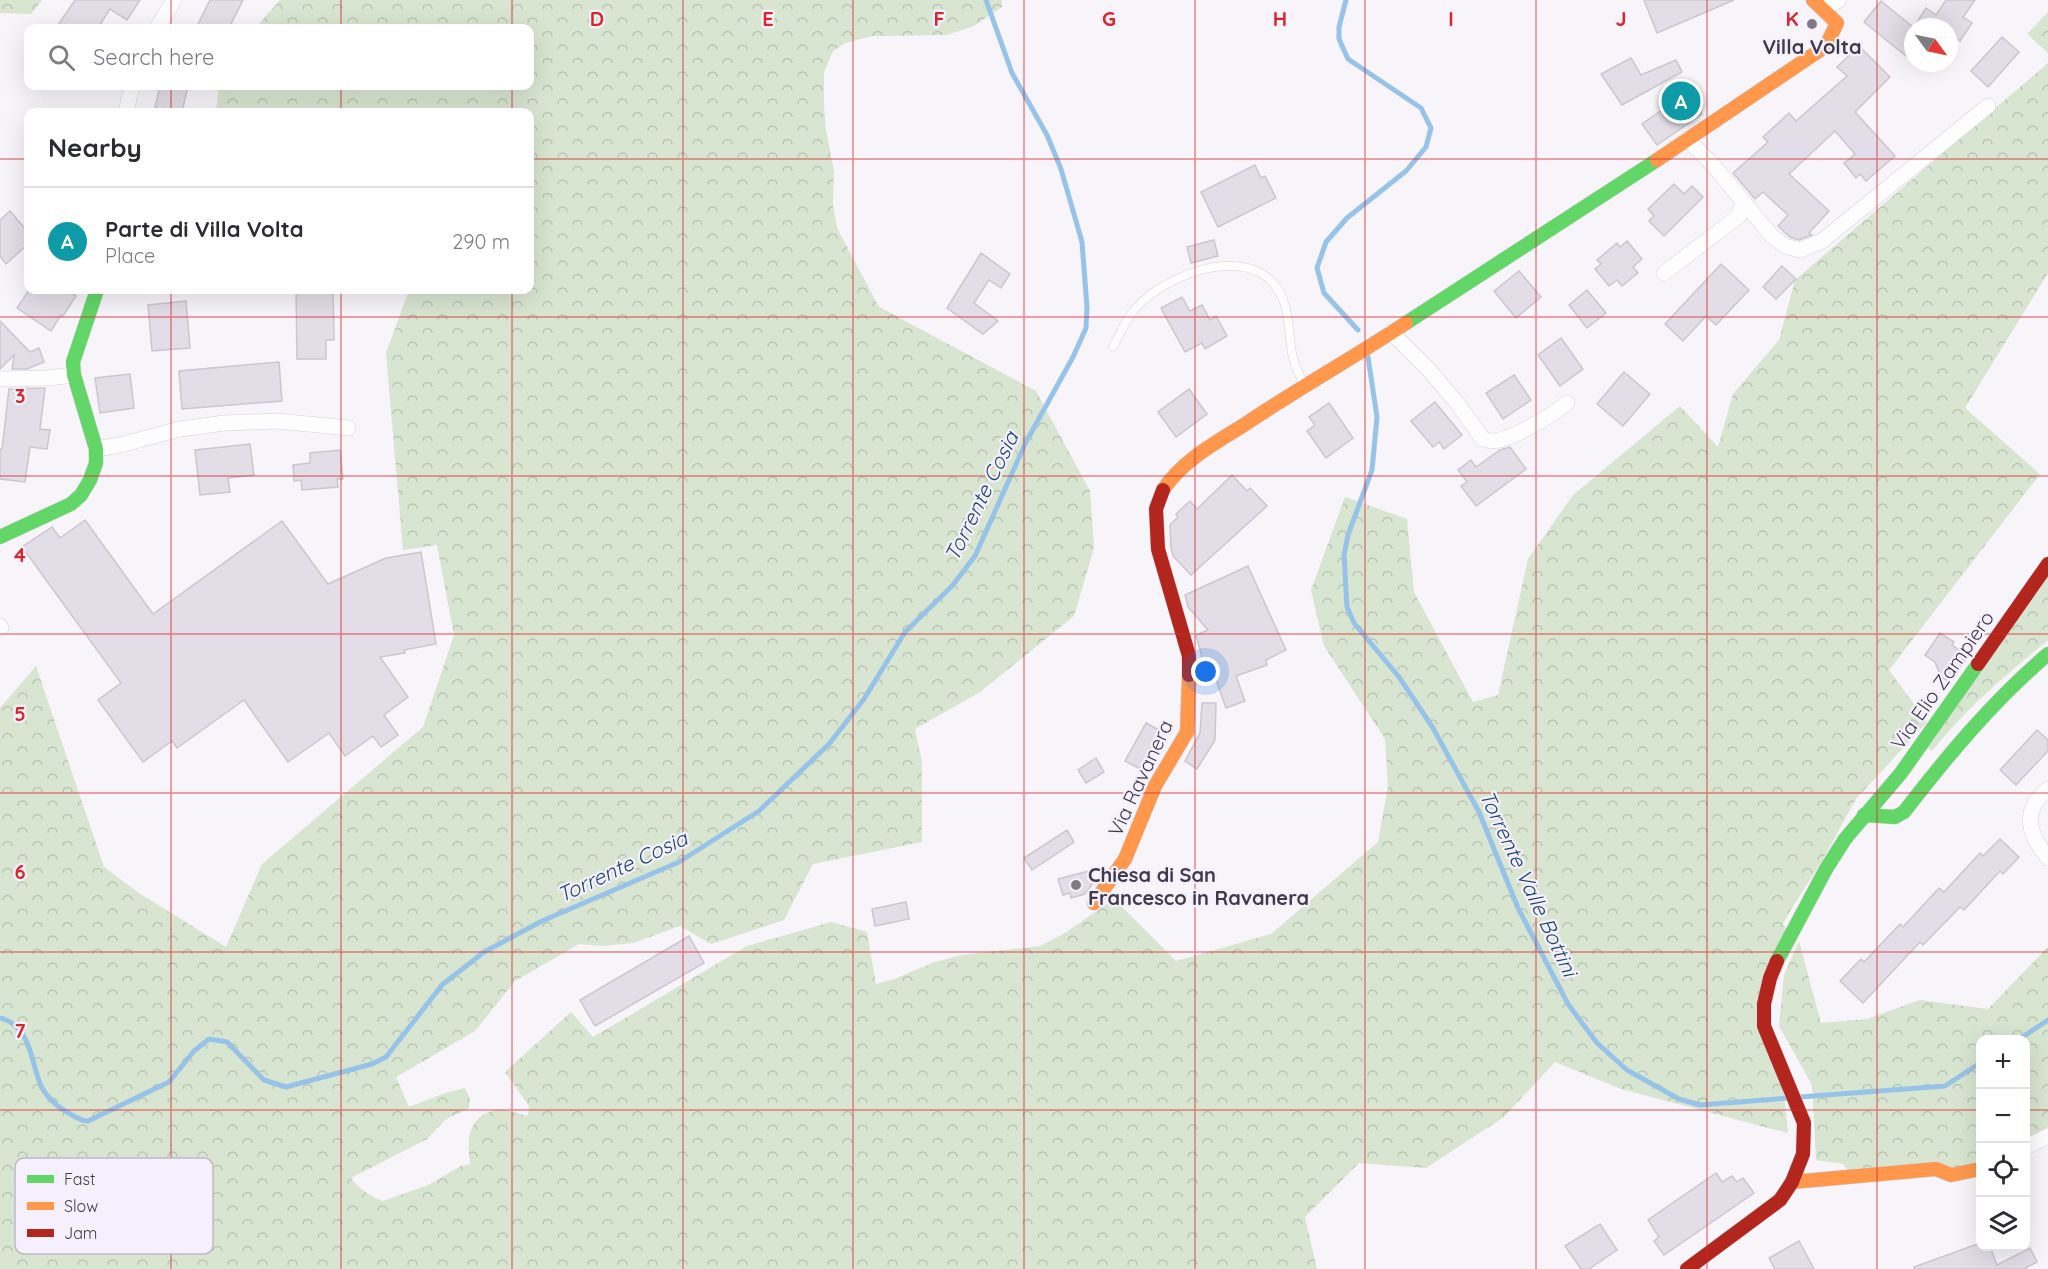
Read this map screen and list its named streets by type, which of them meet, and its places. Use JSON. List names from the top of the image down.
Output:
{
  "streets": {
    "street": ["Via Elio Zampiero", "Via Ravanera"]
  },
  "water": ["Torrente Cosia", "Torrente Valle Bottini"],
  "places": ["Villa Volta", "Chiesa di San Francesco in Ravanera"],
  "legend": ["Fast", "Slow", "Jam"],
  "north": "bottom right",
  "page": {
    "search": "Search here",
    "pins": "A",
    "heading": "Nearby",
    "list": [
      {
        "mark": "A",
        "name": "Parte di Villa Volta",
        "note": "Place",
        "value": "290 m"
      }
    ],
    "map_buttons": ["+", "−"]
  },
  "grid": {
    "columns": [
      "D",
      "E",
      "F",
      "G",
      "H",
      "I",
      "J",
      "K"
    ],
    "rows": [
      "3",
      "4",
      "5",
      "6",
      "7"
    ]
  }
}
